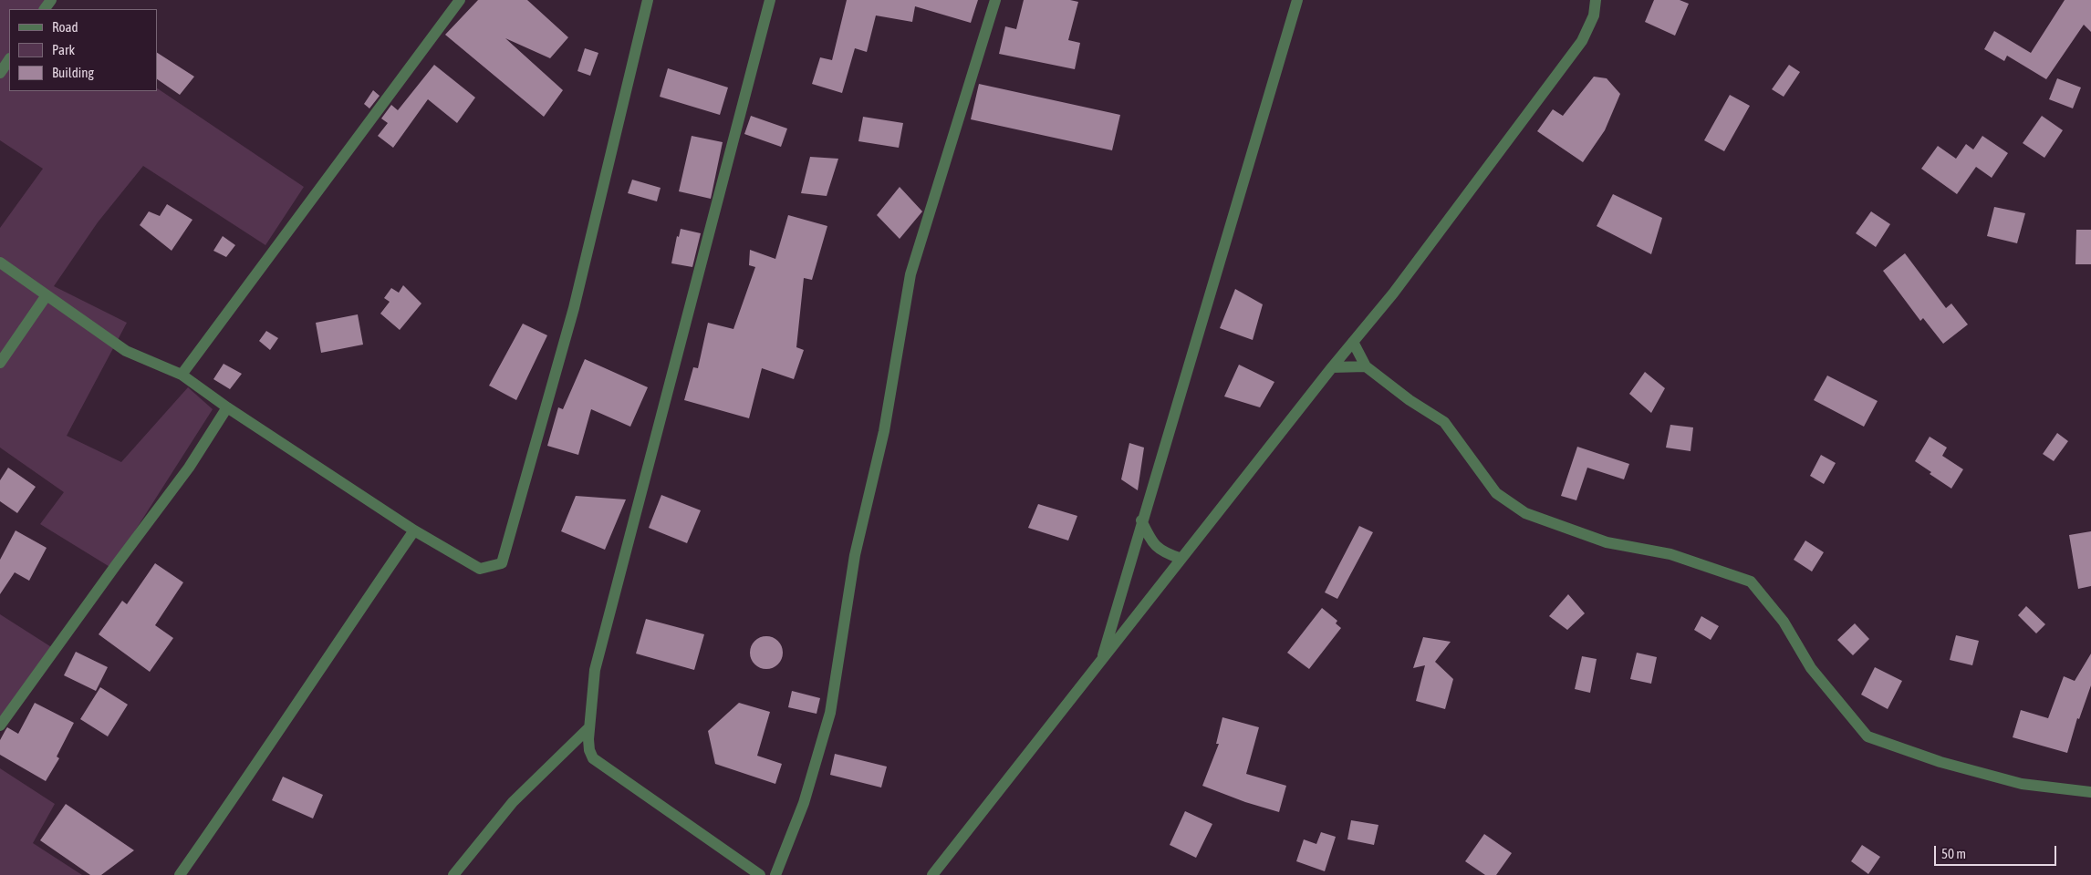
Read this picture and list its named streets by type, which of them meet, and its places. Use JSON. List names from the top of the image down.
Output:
{
  "legend": ["Road", "Park", "Building"],
  "scale_bar": "50 m"
}
